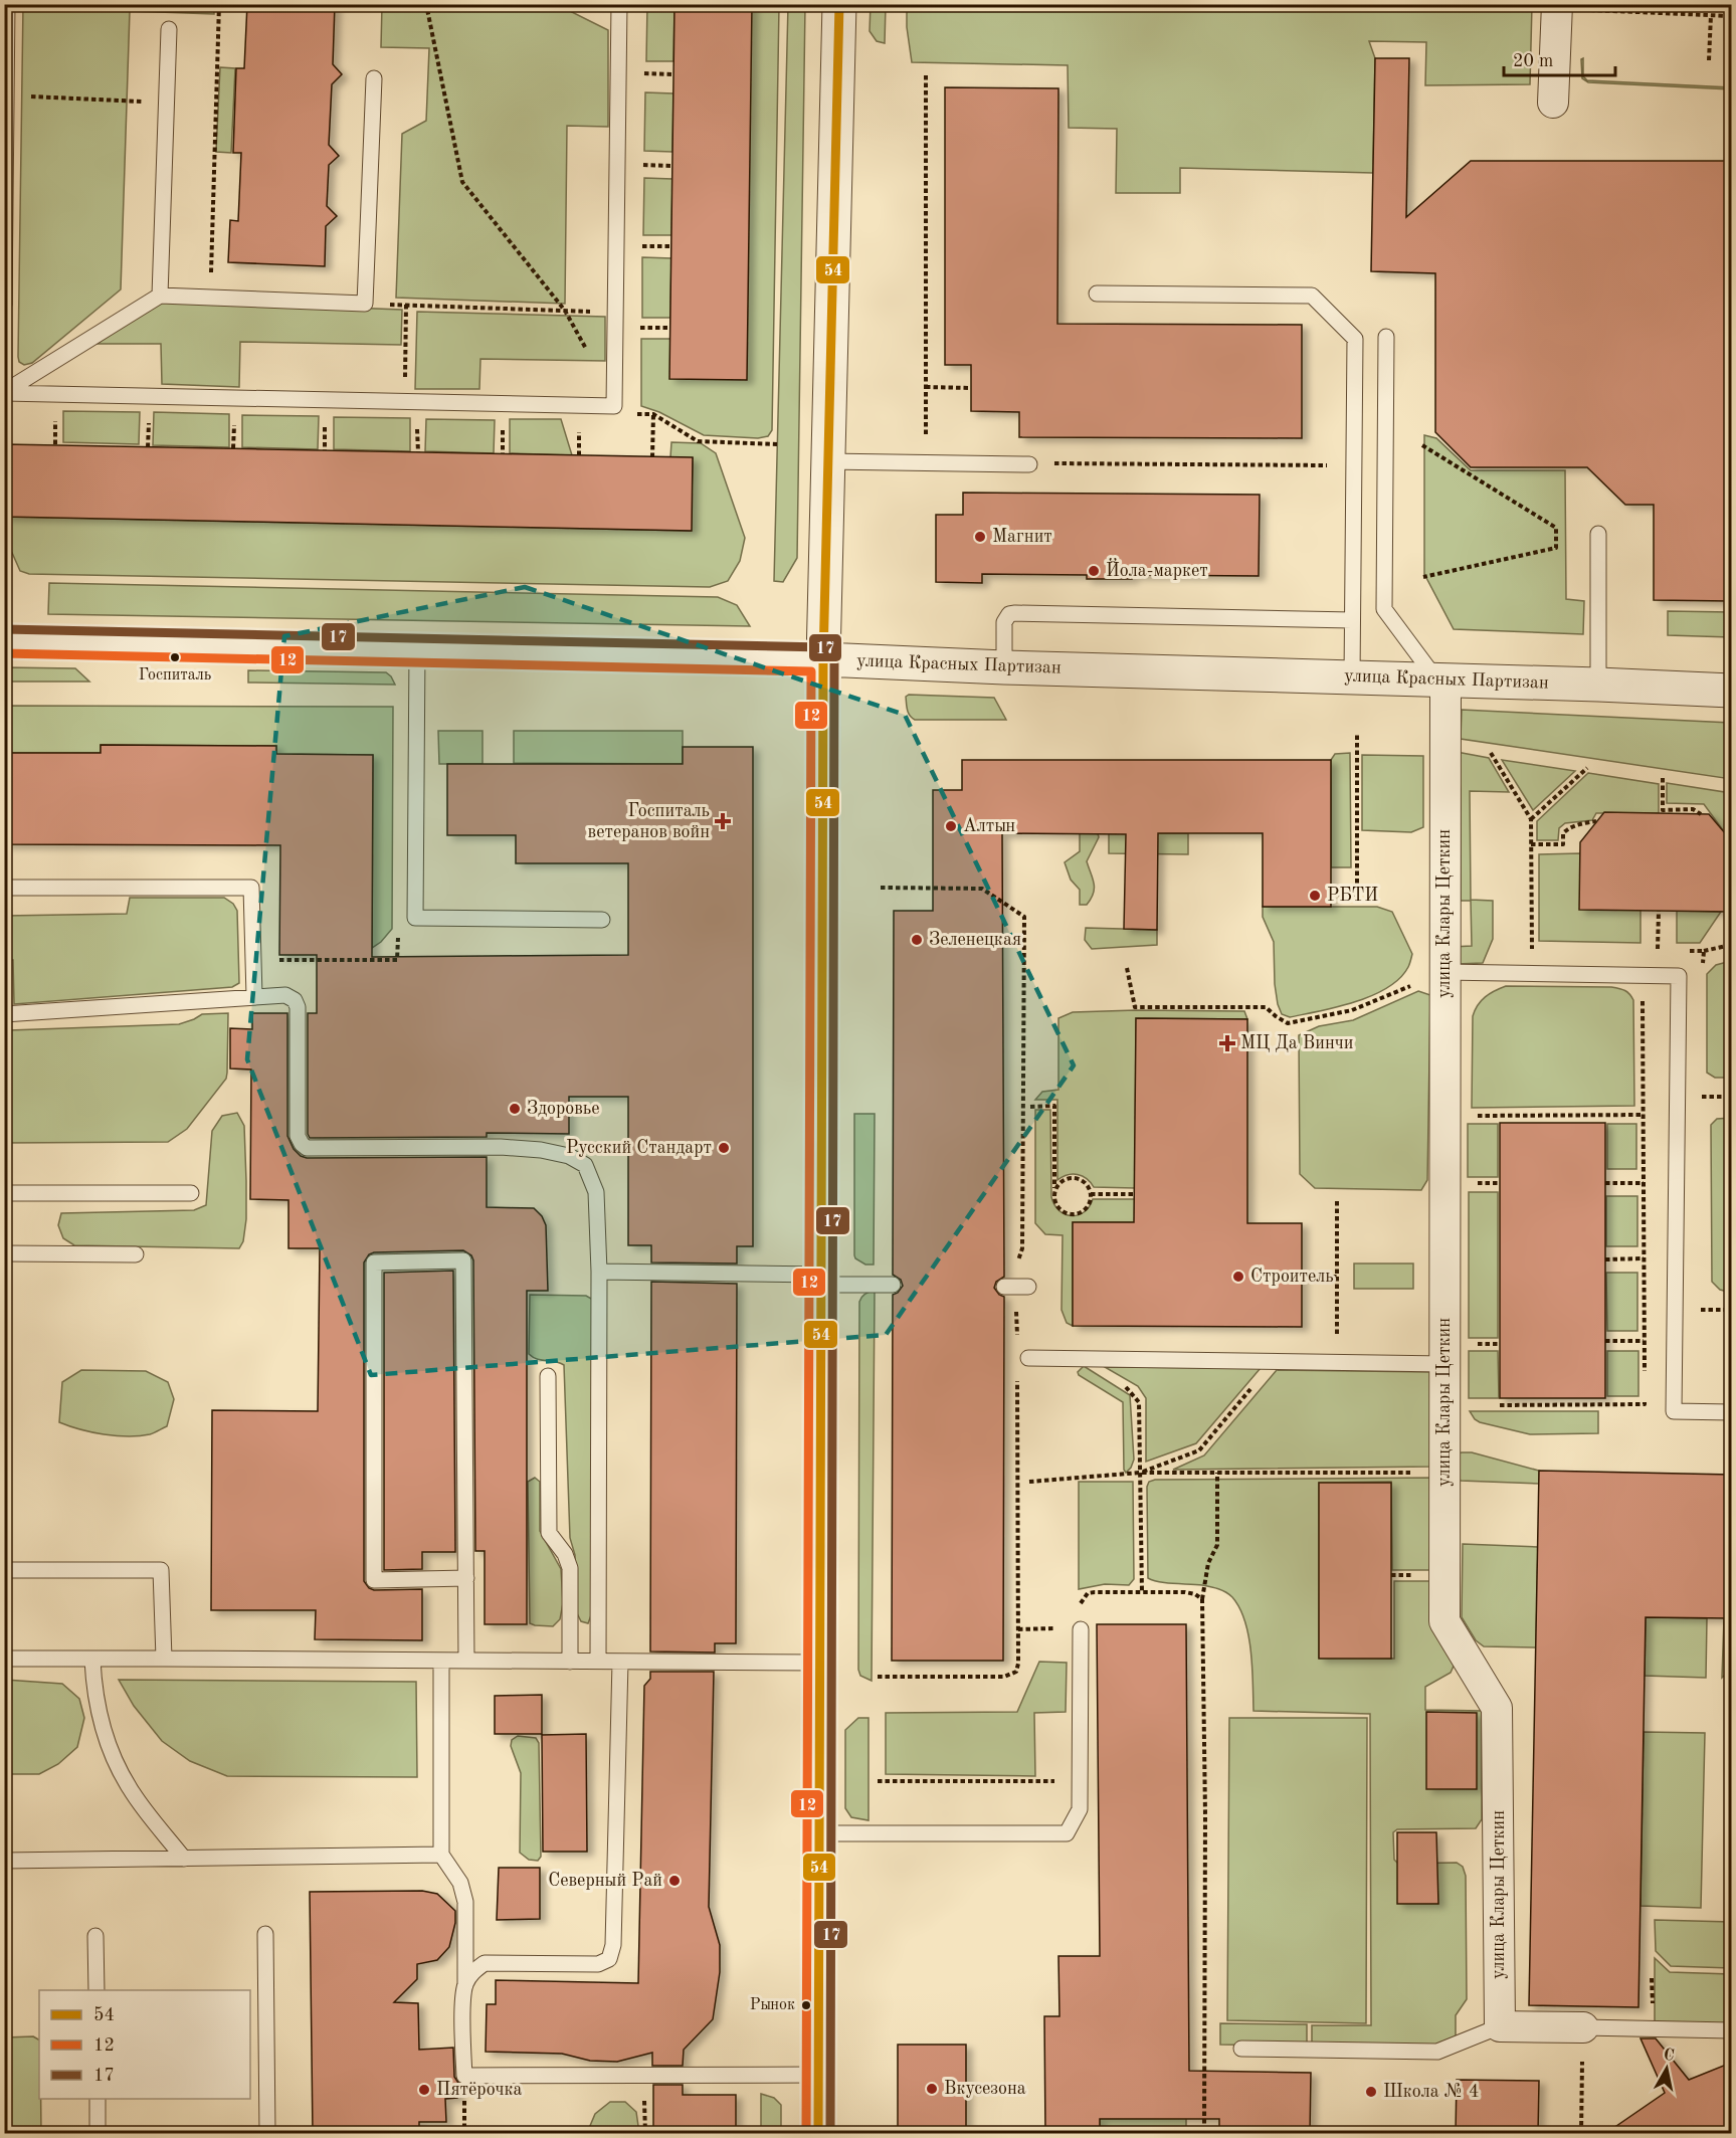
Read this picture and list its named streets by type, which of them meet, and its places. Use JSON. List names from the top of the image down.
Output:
{
  "streets": {
    "street": ["улица Красных Партизан", "улица Клары Цеткин"]
  },
  "crossings": [
    ["улица Красных Партизан", "улица Клары Цеткин"]
  ],
  "places": {
    "other": [
      "Магнит",
      "Йола-маркет",
      "Госпиталь",
      "Алтын",
      "РБТИ",
      "Зеленецкая",
      "Здоровье",
      "Русский Стандарт",
      "Строитель",
      "Северный Рай",
      "Рынок",
      "Вкусезона",
      "Пятёрочка",
      "Школа № 4"
    ],
    "health": ["Госпиталь ветеранов войн", "МЦ Да Винчи"]
  },
  "lines": ["transit line 54", "transit line 17", "transit line 12"],
  "legend": ["54", "12", "17"],
  "scale_bar": "20 m",
  "north": "top"
}
